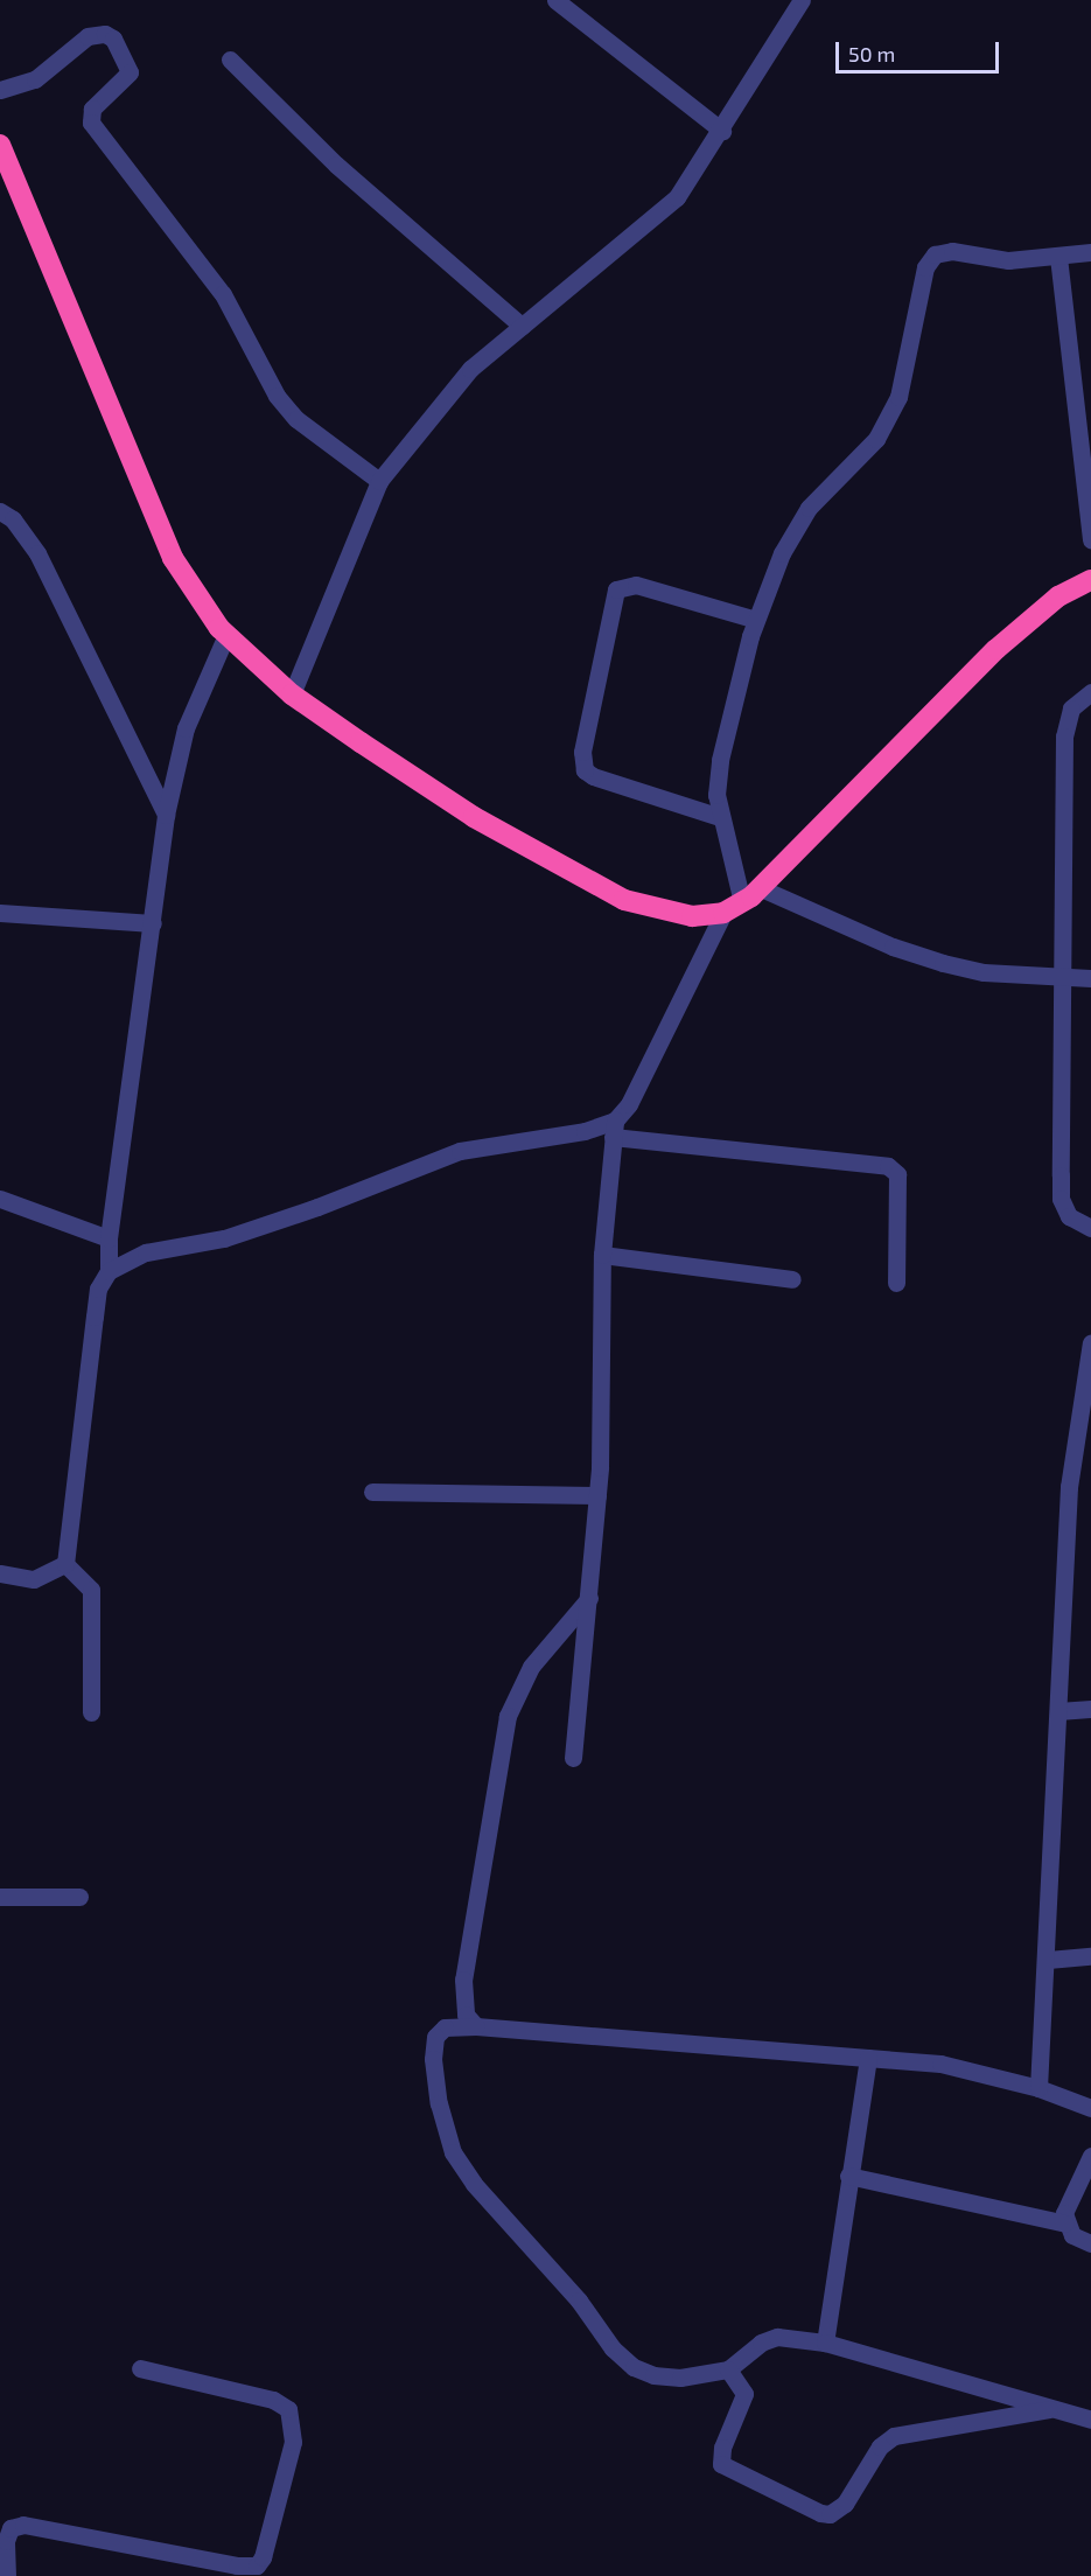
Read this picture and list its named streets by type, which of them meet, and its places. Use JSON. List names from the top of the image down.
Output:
{
  "scale_bar": "50 m"
}
